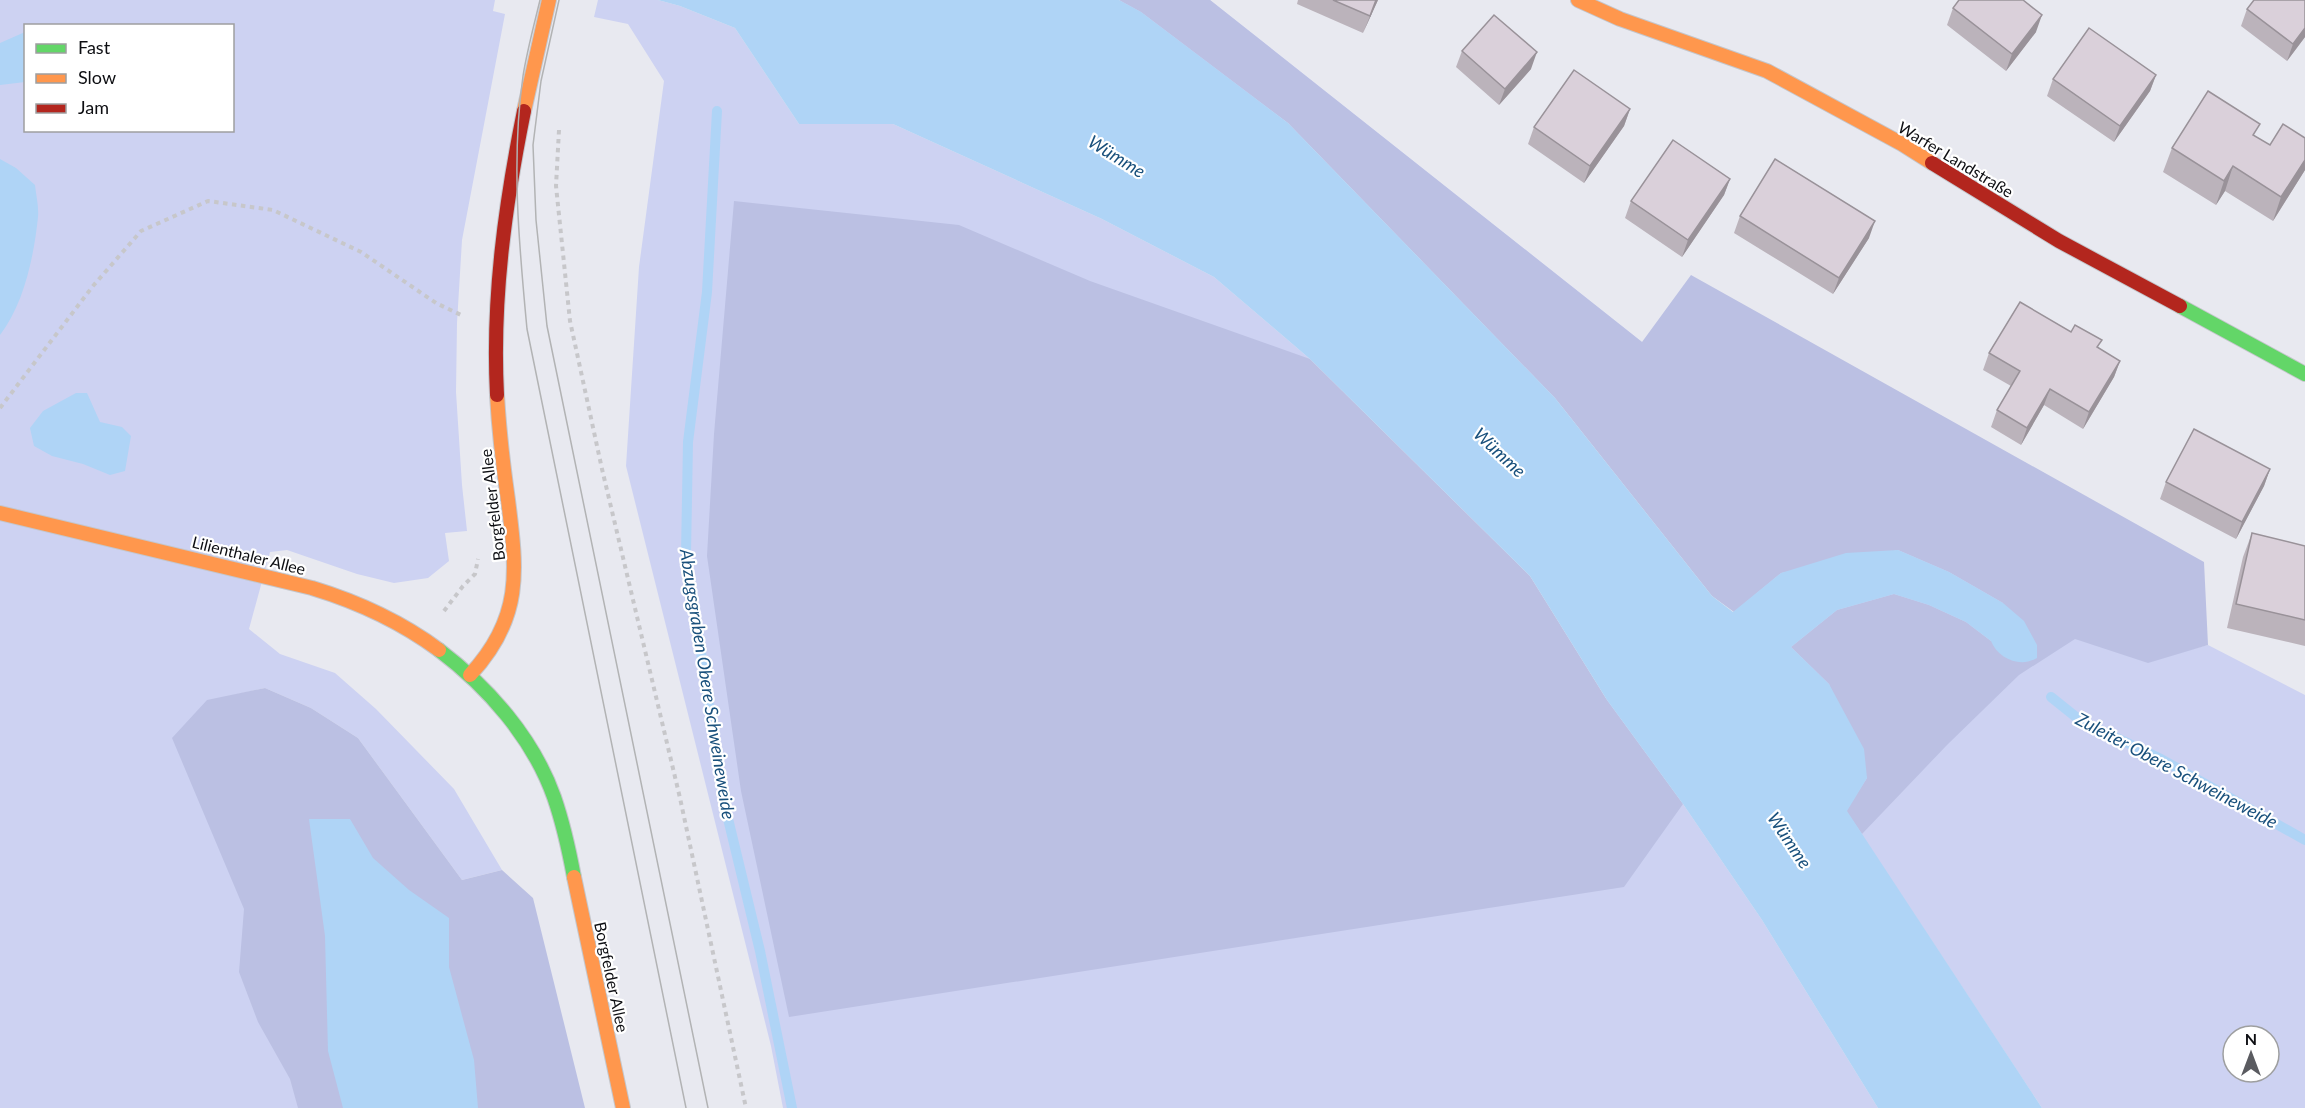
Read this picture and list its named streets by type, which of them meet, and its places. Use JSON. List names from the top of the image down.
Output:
{
  "streets": {
    "street": ["Warfer Landstraße", "Borgfelder Allee", "Lilienthaler Allee"]
  },
  "crossings": [
    ["Borgfelder Allee", "Lilienthaler Allee"]
  ],
  "water": ["Wümme", "Abzugsgraben Obere Schweineweide", "Zuleiter Obere Schweineweide"],
  "legend": ["Fast", "Slow", "Jam"],
  "north": "top"
}
